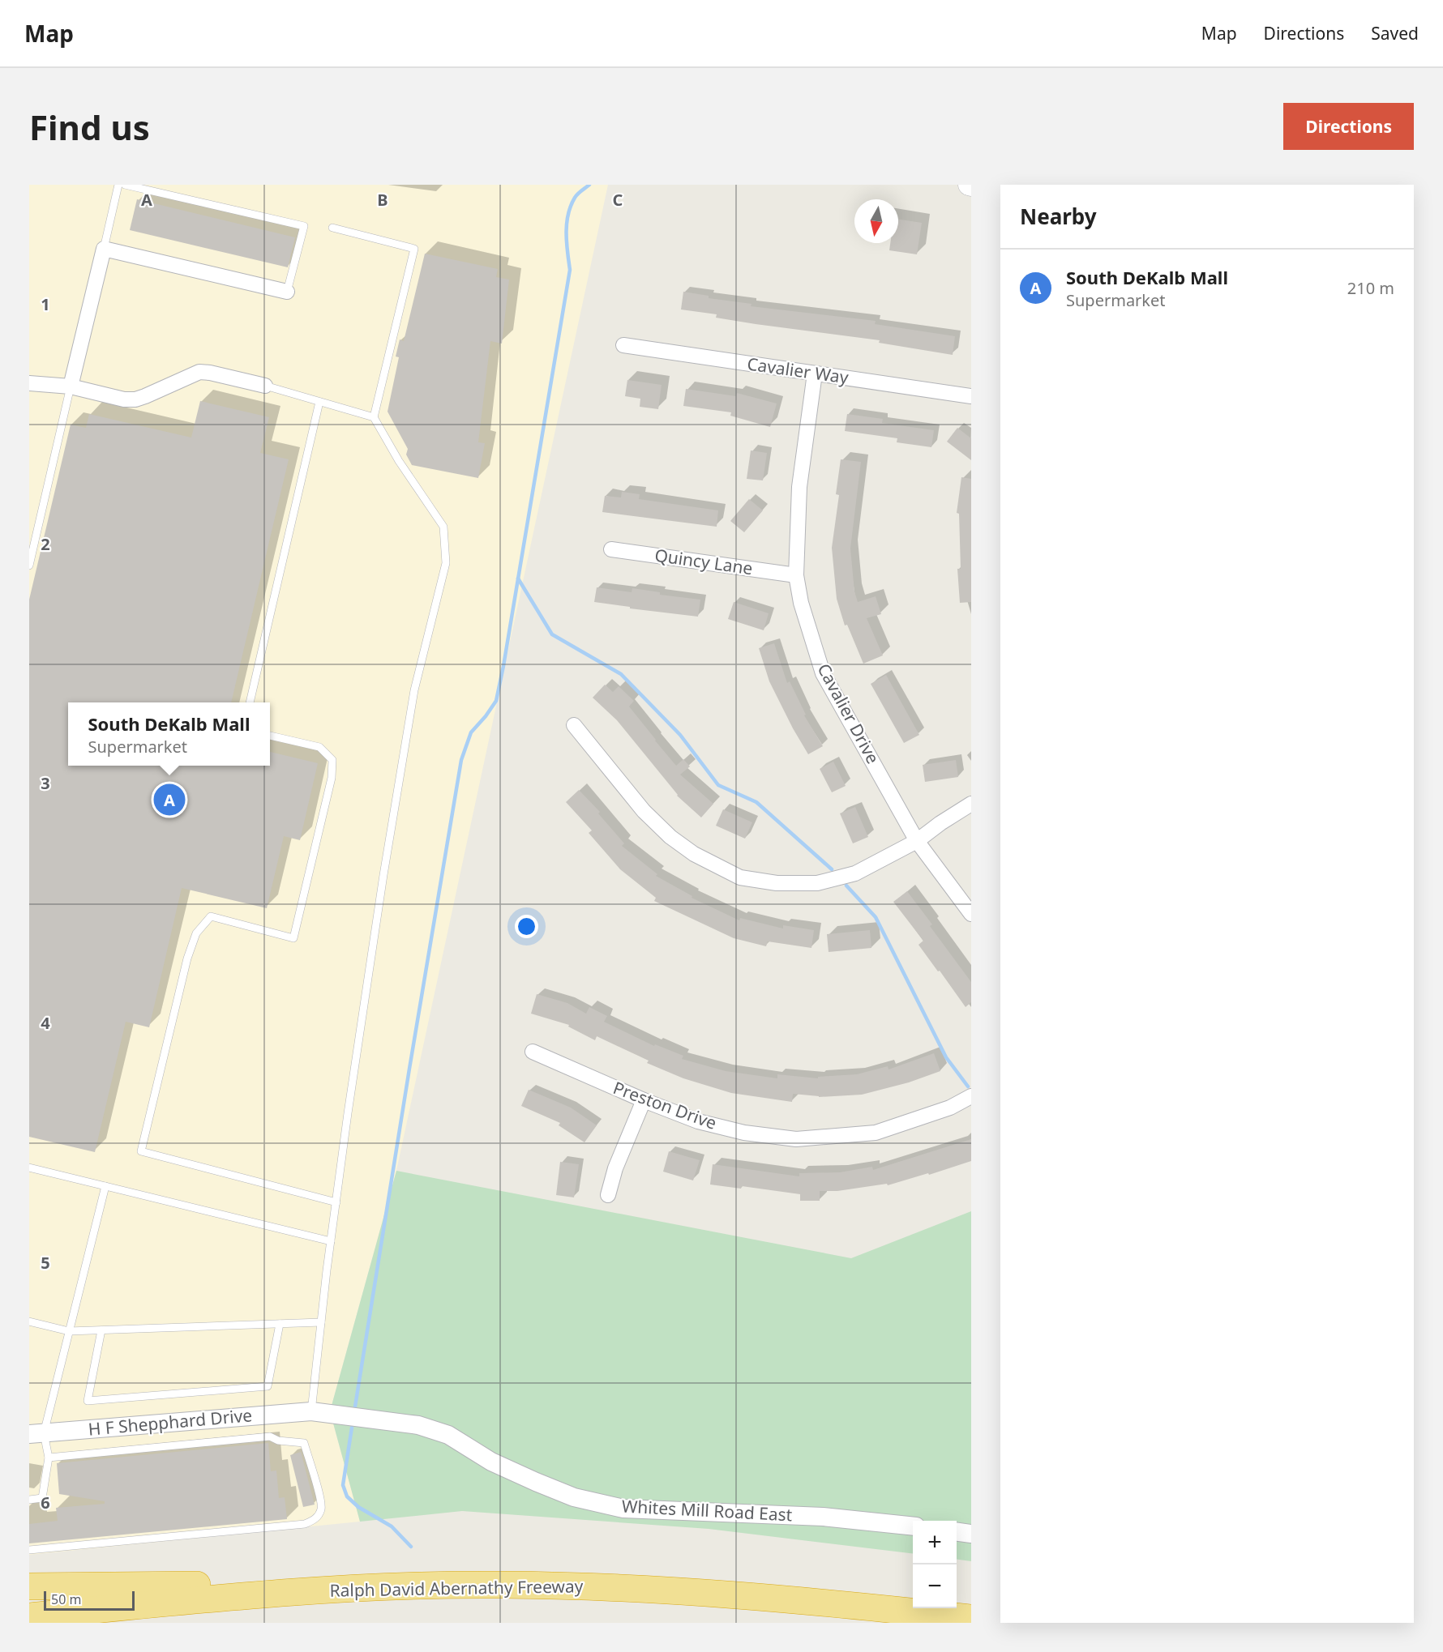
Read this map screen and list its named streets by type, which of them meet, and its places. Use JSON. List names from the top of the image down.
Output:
{
  "streets": {
    "highway": ["Ralph David Abernathy Freeway"],
    "street": [
      "Cavalier Way",
      "Quincy Lane",
      "Cavalier Drive",
      "Preston Drive",
      "H F Shepphard Drive",
      "Whites Mill Road East"
    ]
  },
  "crossings": [
    ["Cavalier Way", "Cavalier Drive"],
    ["Quincy Lane", "Cavalier Drive"],
    ["H F Shepphard Drive", "Whites Mill Road East"]
  ],
  "scale_bar": "50 m",
  "north": "bottom",
  "page": {
    "header": "Map",
    "nav": ["Map", "Directions", "Saved"],
    "buttons": "Directions",
    "title": "Find us",
    "heading": "Nearby",
    "list": [
      {
        "mark": "A",
        "name": "South DeKalb Mall",
        "note": "Supermarket",
        "value": "210 m"
      }
    ],
    "popup": ["South DeKalb Mall", "Supermarket"],
    "pins": "A",
    "map_buttons": ["+", "−"],
    "scale": "50 m"
  },
  "grid": {
    "columns": ["A", "B", "C"],
    "rows": [
      "1",
      "2",
      "3",
      "4",
      "5",
      "6"
    ]
  }
}
